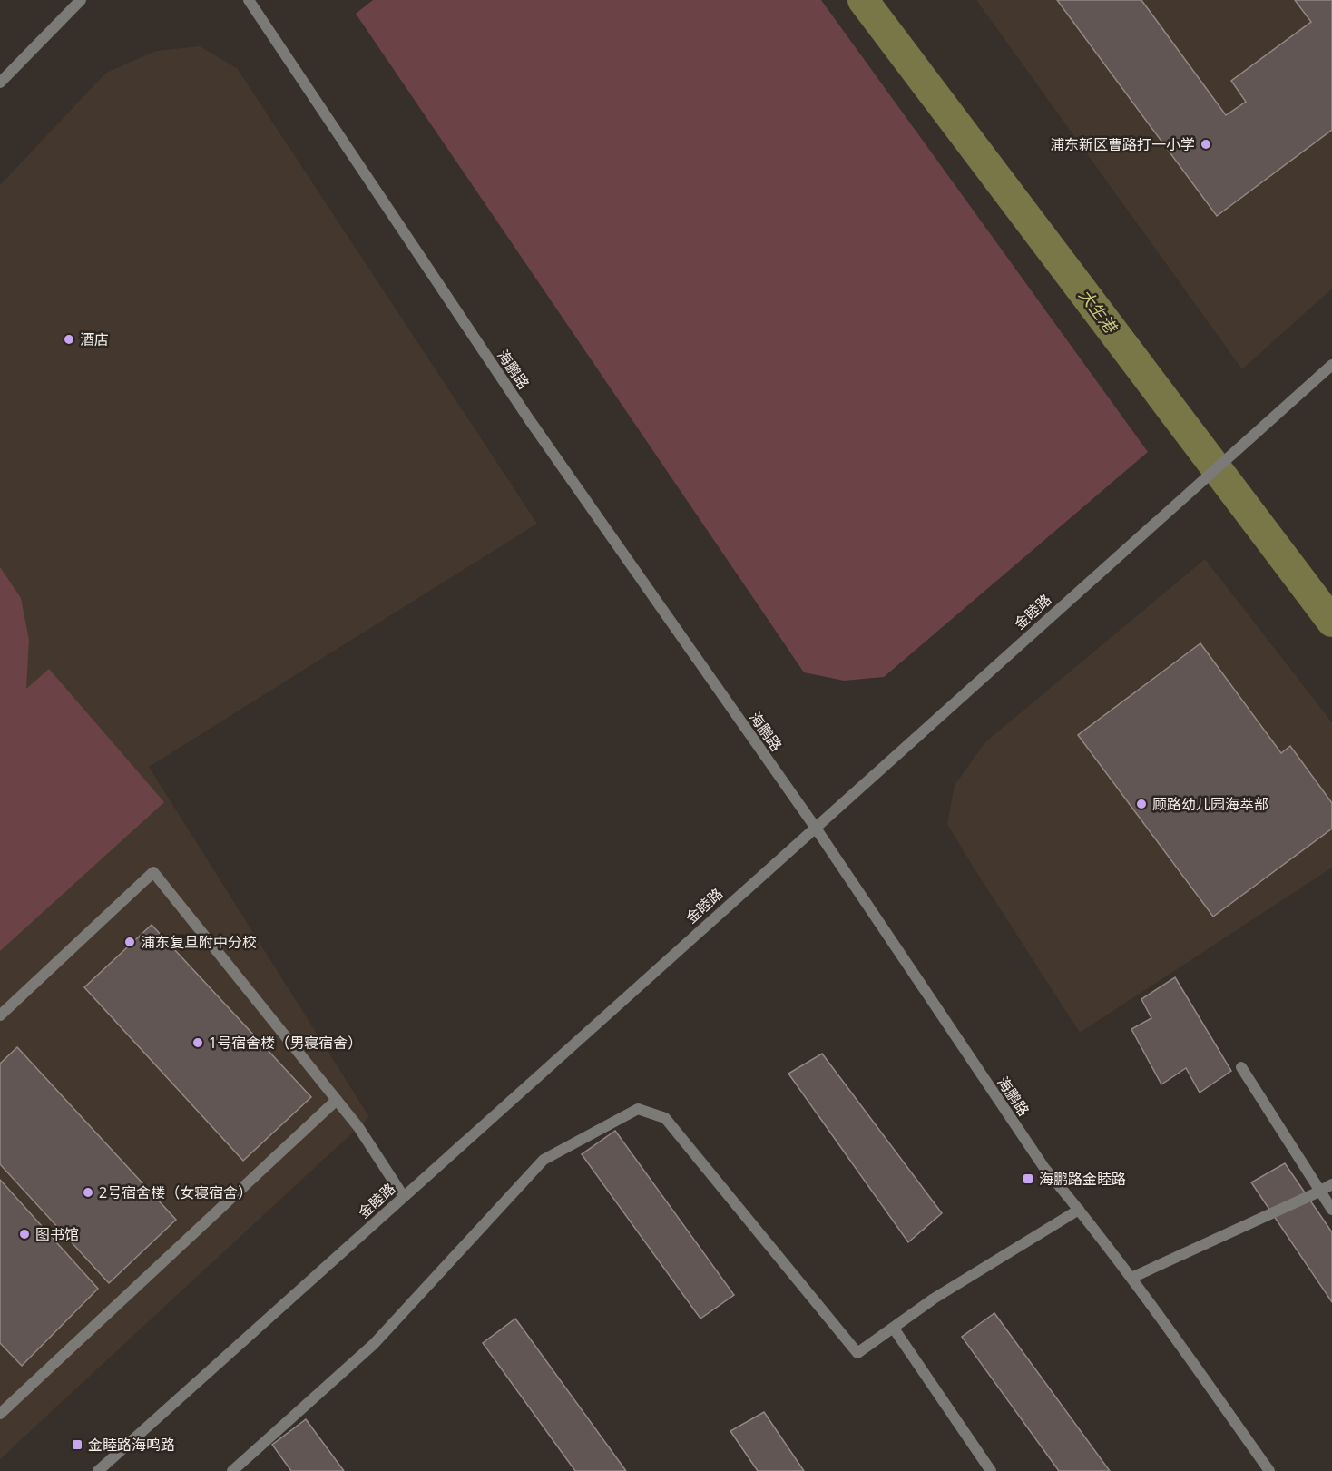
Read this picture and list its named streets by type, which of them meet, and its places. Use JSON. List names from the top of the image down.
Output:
{
  "streets": {
    "street": ["海鹏路", "金睦路"]
  },
  "crossings": [
    ["海鹏路", "金睦路"]
  ],
  "water": ["大生港"],
  "places": {
    "other": [
      "浦东新区曹路打一小学",
      "酒店",
      "顾路幼儿园海萃部",
      "浦东复旦附中分校",
      "1号宿舍楼（男寝宿舍）",
      "2号宿舍楼（女寝宿舍）",
      "图书馆"
    ],
    "transit": ["海鹏路金睦路", "金睦路海鸣路"]
  }
}
